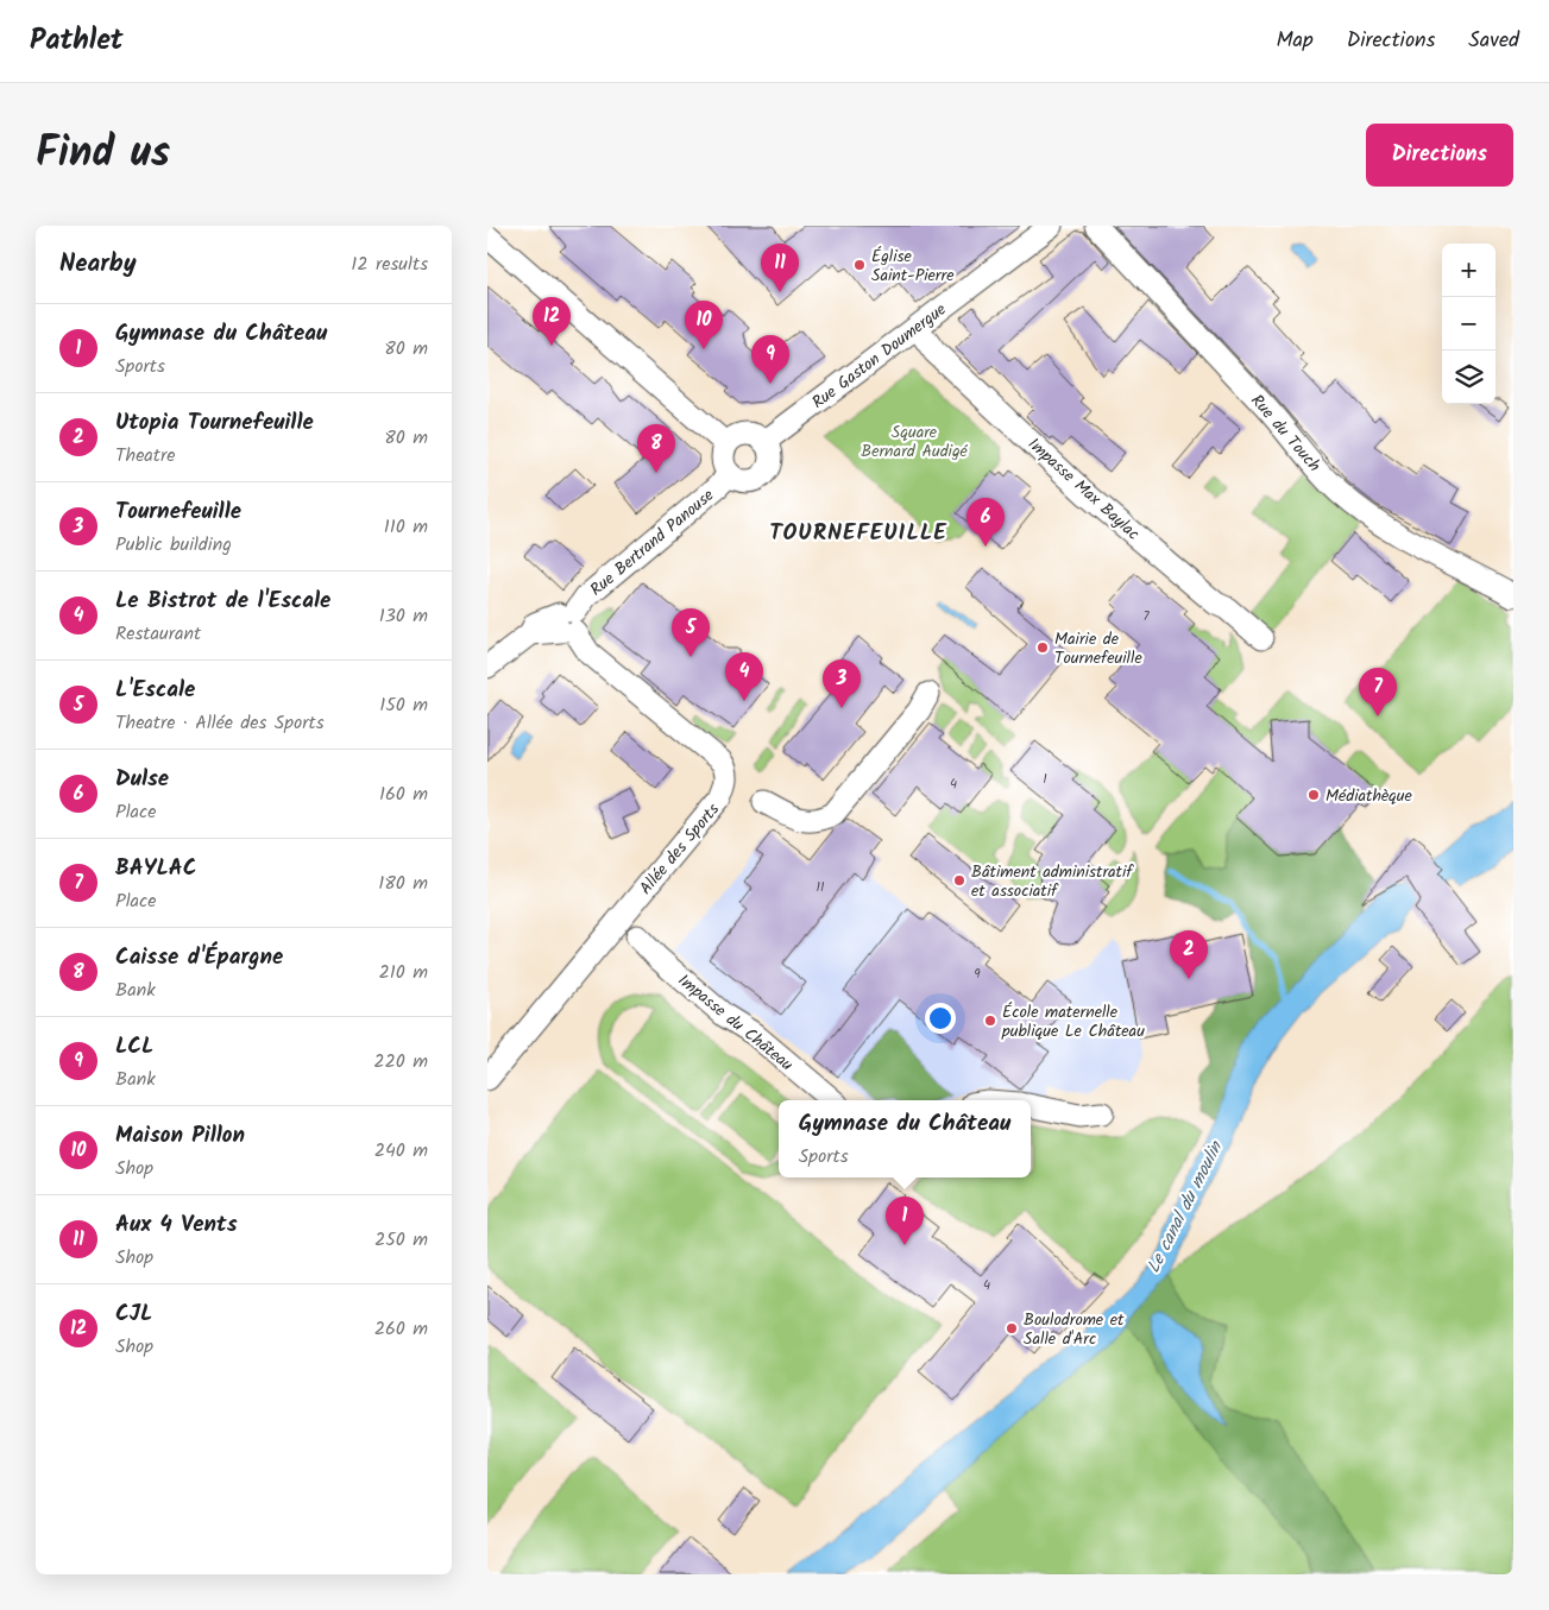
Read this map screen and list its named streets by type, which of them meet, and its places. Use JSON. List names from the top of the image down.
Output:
{
  "streets": {
    "street": [
      "Rue Gaston Doumergue",
      "Rue du Touch",
      "Impasse Max Baylac",
      "Rue Bertrand Panouse",
      "Allée des Sports",
      "Impasse du Château"
    ]
  },
  "crossings": [
    ["Rue Gaston Doumergue", "Impasse Max Baylac"],
    ["Rue Gaston Doumergue", "Rue Bertrand Panouse"],
    ["Rue Bertrand Panouse", "Allée des Sports"]
  ],
  "districts": ["TOURNEFEUILLE"],
  "water": ["Le canal du moulin"],
  "parks": ["Square Bernard Audigé"],
  "places": [
    "Église Saint-Pierre",
    "Mairie de Tournefeuille",
    "Médiathèque",
    "Bâtiment administratif et associatif",
    "École maternelle publique Le Château",
    "Boulodrome et Salle d'Arc"
  ],
  "house_numbers": [
    "7",
    "1",
    "4",
    "11",
    "9",
    "4"
  ],
  "page": {
    "header": "Pathlet",
    "nav": ["Map", "Directions", "Saved"],
    "title": "Find us",
    "buttons": "Directions",
    "heading": ["Nearby", "12 results"],
    "map_buttons": ["+", "−"],
    "pins": [
      "11",
      "12",
      "10",
      "9",
      "8",
      "6",
      "5",
      "4",
      "3",
      "7",
      "2",
      "1"
    ],
    "list": [
      {
        "mark": "1",
        "name": "Gymnase du Château",
        "note": "Sports",
        "value": "80 m"
      },
      {
        "mark": "2",
        "name": "Utopia Tournefeuille",
        "note": "Theatre",
        "value": "80 m"
      },
      {
        "mark": "3",
        "name": "Tournefeuille",
        "note": "Public building",
        "value": "110 m"
      },
      {
        "mark": "4",
        "name": "Le Bistrot de l'Escale",
        "note": "Restaurant",
        "value": "130 m"
      },
      {
        "mark": "5",
        "name": "L'Escale",
        "note": "Theatre · Allée des Sports",
        "value": "150 m"
      },
      {
        "mark": "6",
        "name": "Dulse",
        "note": "Place",
        "value": "160 m"
      },
      {
        "mark": "7",
        "name": "BAYLAC",
        "note": "Place",
        "value": "180 m"
      },
      {
        "mark": "8",
        "name": "Caisse d'Épargne",
        "note": "Bank",
        "value": "210 m"
      },
      {
        "mark": "9",
        "name": "LCL",
        "note": "Bank",
        "value": "220 m"
      },
      {
        "mark": "10",
        "name": "Maison Pillon",
        "note": "Shop",
        "value": "240 m"
      },
      {
        "mark": "11",
        "name": "Aux 4 Vents",
        "note": "Shop",
        "value": "250 m"
      },
      {
        "mark": "12",
        "name": "CJL",
        "note": "Shop",
        "value": "260 m"
      }
    ],
    "popup": ["Gymnase du Château", "Sports"]
  }
}
